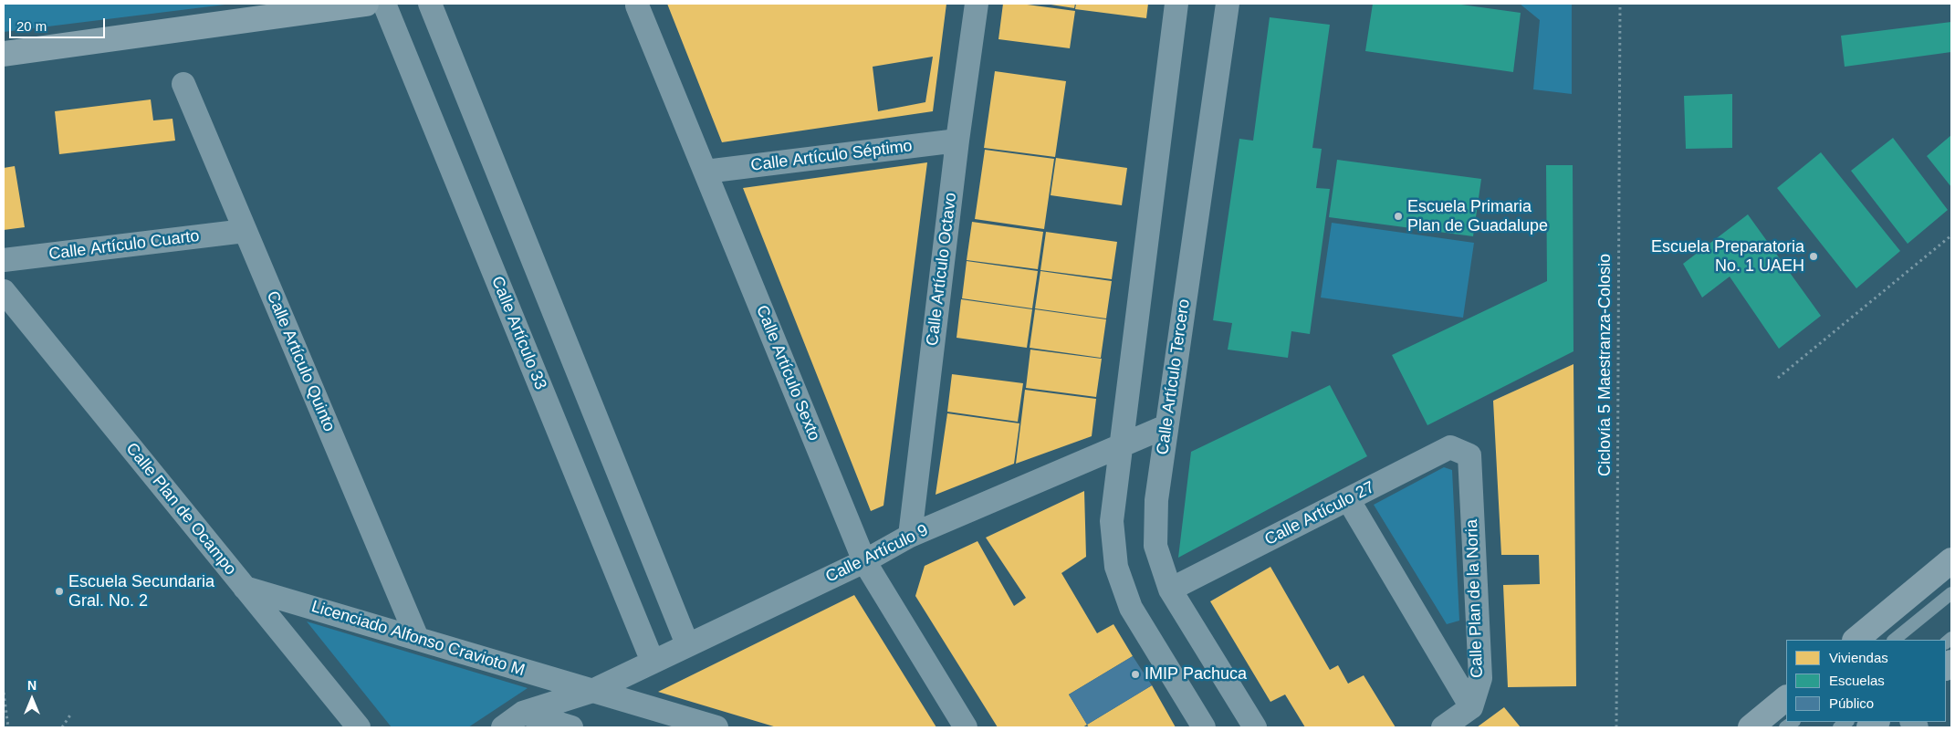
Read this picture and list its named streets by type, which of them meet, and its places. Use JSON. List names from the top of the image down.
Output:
{
  "streets": {
    "street": [
      "Calle Artículo Séptimo",
      "Calle Artículo Cuarto",
      "Calle Artículo Octavo",
      "Calle Artículo 33",
      "Calle Artículo Quinto",
      "Calle Artículo Sexto",
      "Calle Artículo Tercero",
      "Calle Plan de Ocampo",
      "Calle Artículo 27",
      "Calle Artículo 9",
      "Calle Plan de la Noria",
      "Licenciado Alfonso Cravioto M"
    ],
    "path": ["Ciclovía 5 Maestranza-Colosio"]
  },
  "crossings": [
    ["Calle Artículo Séptimo", "Calle Artículo Octavo"],
    ["Calle Artículo Séptimo", "Calle Artículo Sexto"],
    ["Calle Artículo Cuarto", "Calle Artículo Quinto"],
    ["Calle Artículo Octavo", "Calle Artículo 9"],
    ["Calle Artículo 33", "Calle Artículo 9"],
    ["Calle Artículo Quinto", "Licenciado Alfonso Cravioto M"],
    ["Calle Artículo Sexto", "Calle Artículo 9"],
    ["Calle Artículo Tercero", "Calle Artículo 27"],
    ["Calle Artículo Tercero", "Calle Artículo 9"],
    ["Calle Plan de Ocampo", "Licenciado Alfonso Cravioto M"],
    ["Calle Artículo 27", "Calle Plan de la Noria"],
    ["Calle Artículo 9", "Licenciado Alfonso Cravioto M"]
  ],
  "places": [
    "Escuela Primaria Plan de Guadalupe",
    "Escuela Preparatoria No. 1 UAEH",
    "Escuela Secundaria Gral. No. 2",
    "IMIP Pachuca"
  ],
  "legend": ["Viviendas", "Escuelas", "Público"],
  "scale_bar": "20 m",
  "north": "top"
}
